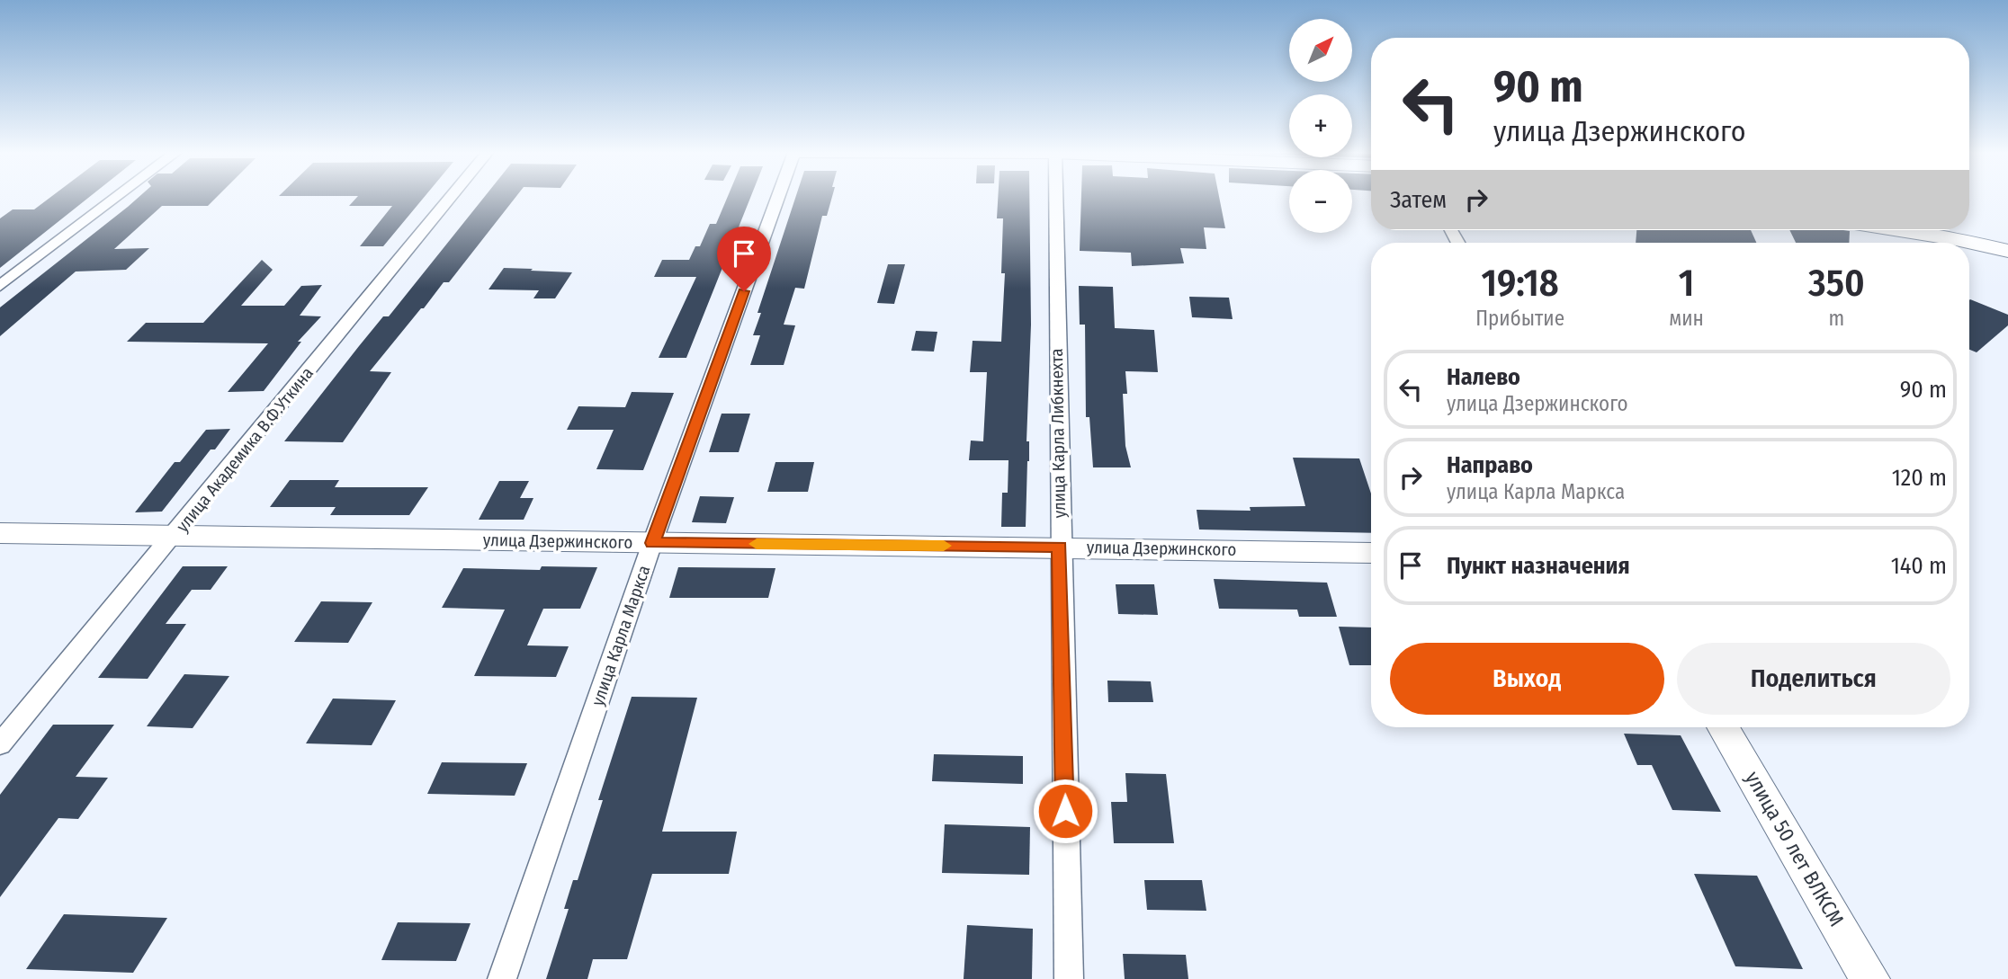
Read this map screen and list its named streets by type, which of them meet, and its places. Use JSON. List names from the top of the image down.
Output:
{
  "streets": {
    "main road": ["улица Дзержинского", "улица 50 лет ВЛКСМ"],
    "street": ["улица Карла Либкнехта", "улица Академика В.Ф.Уткина", "улица Карла Маркса"]
  },
  "crossings": [
    ["улица Карла Либкнехта", "улица Дзержинского"],
    ["улица Академика В.Ф.Уткина", "улица Дзержинского"],
    ["улица Дзержинского", "улица Карла Маркса"]
  ],
  "north": "top right",
  "page": {
    "map_buttons": ["+", "−"],
    "turn": ["90 m", "улица Дзержинского"],
    "then": "Затем",
    "eta": [
      "19:18",
      "Прибытие",
      "1",
      "мин",
      "350",
      "m"
    ],
    "list": [
      {
        "name": "Налево",
        "note": "улица Дзержинского",
        "value": "90 m"
      },
      {
        "name": "Направо",
        "note": "улица Карла Маркса",
        "value": "120 m"
      },
      {
        "name": "Пункт назначения",
        "value": "140 m"
      }
    ],
    "buttons": ["Выход", "Поделиться"]
  }
}
